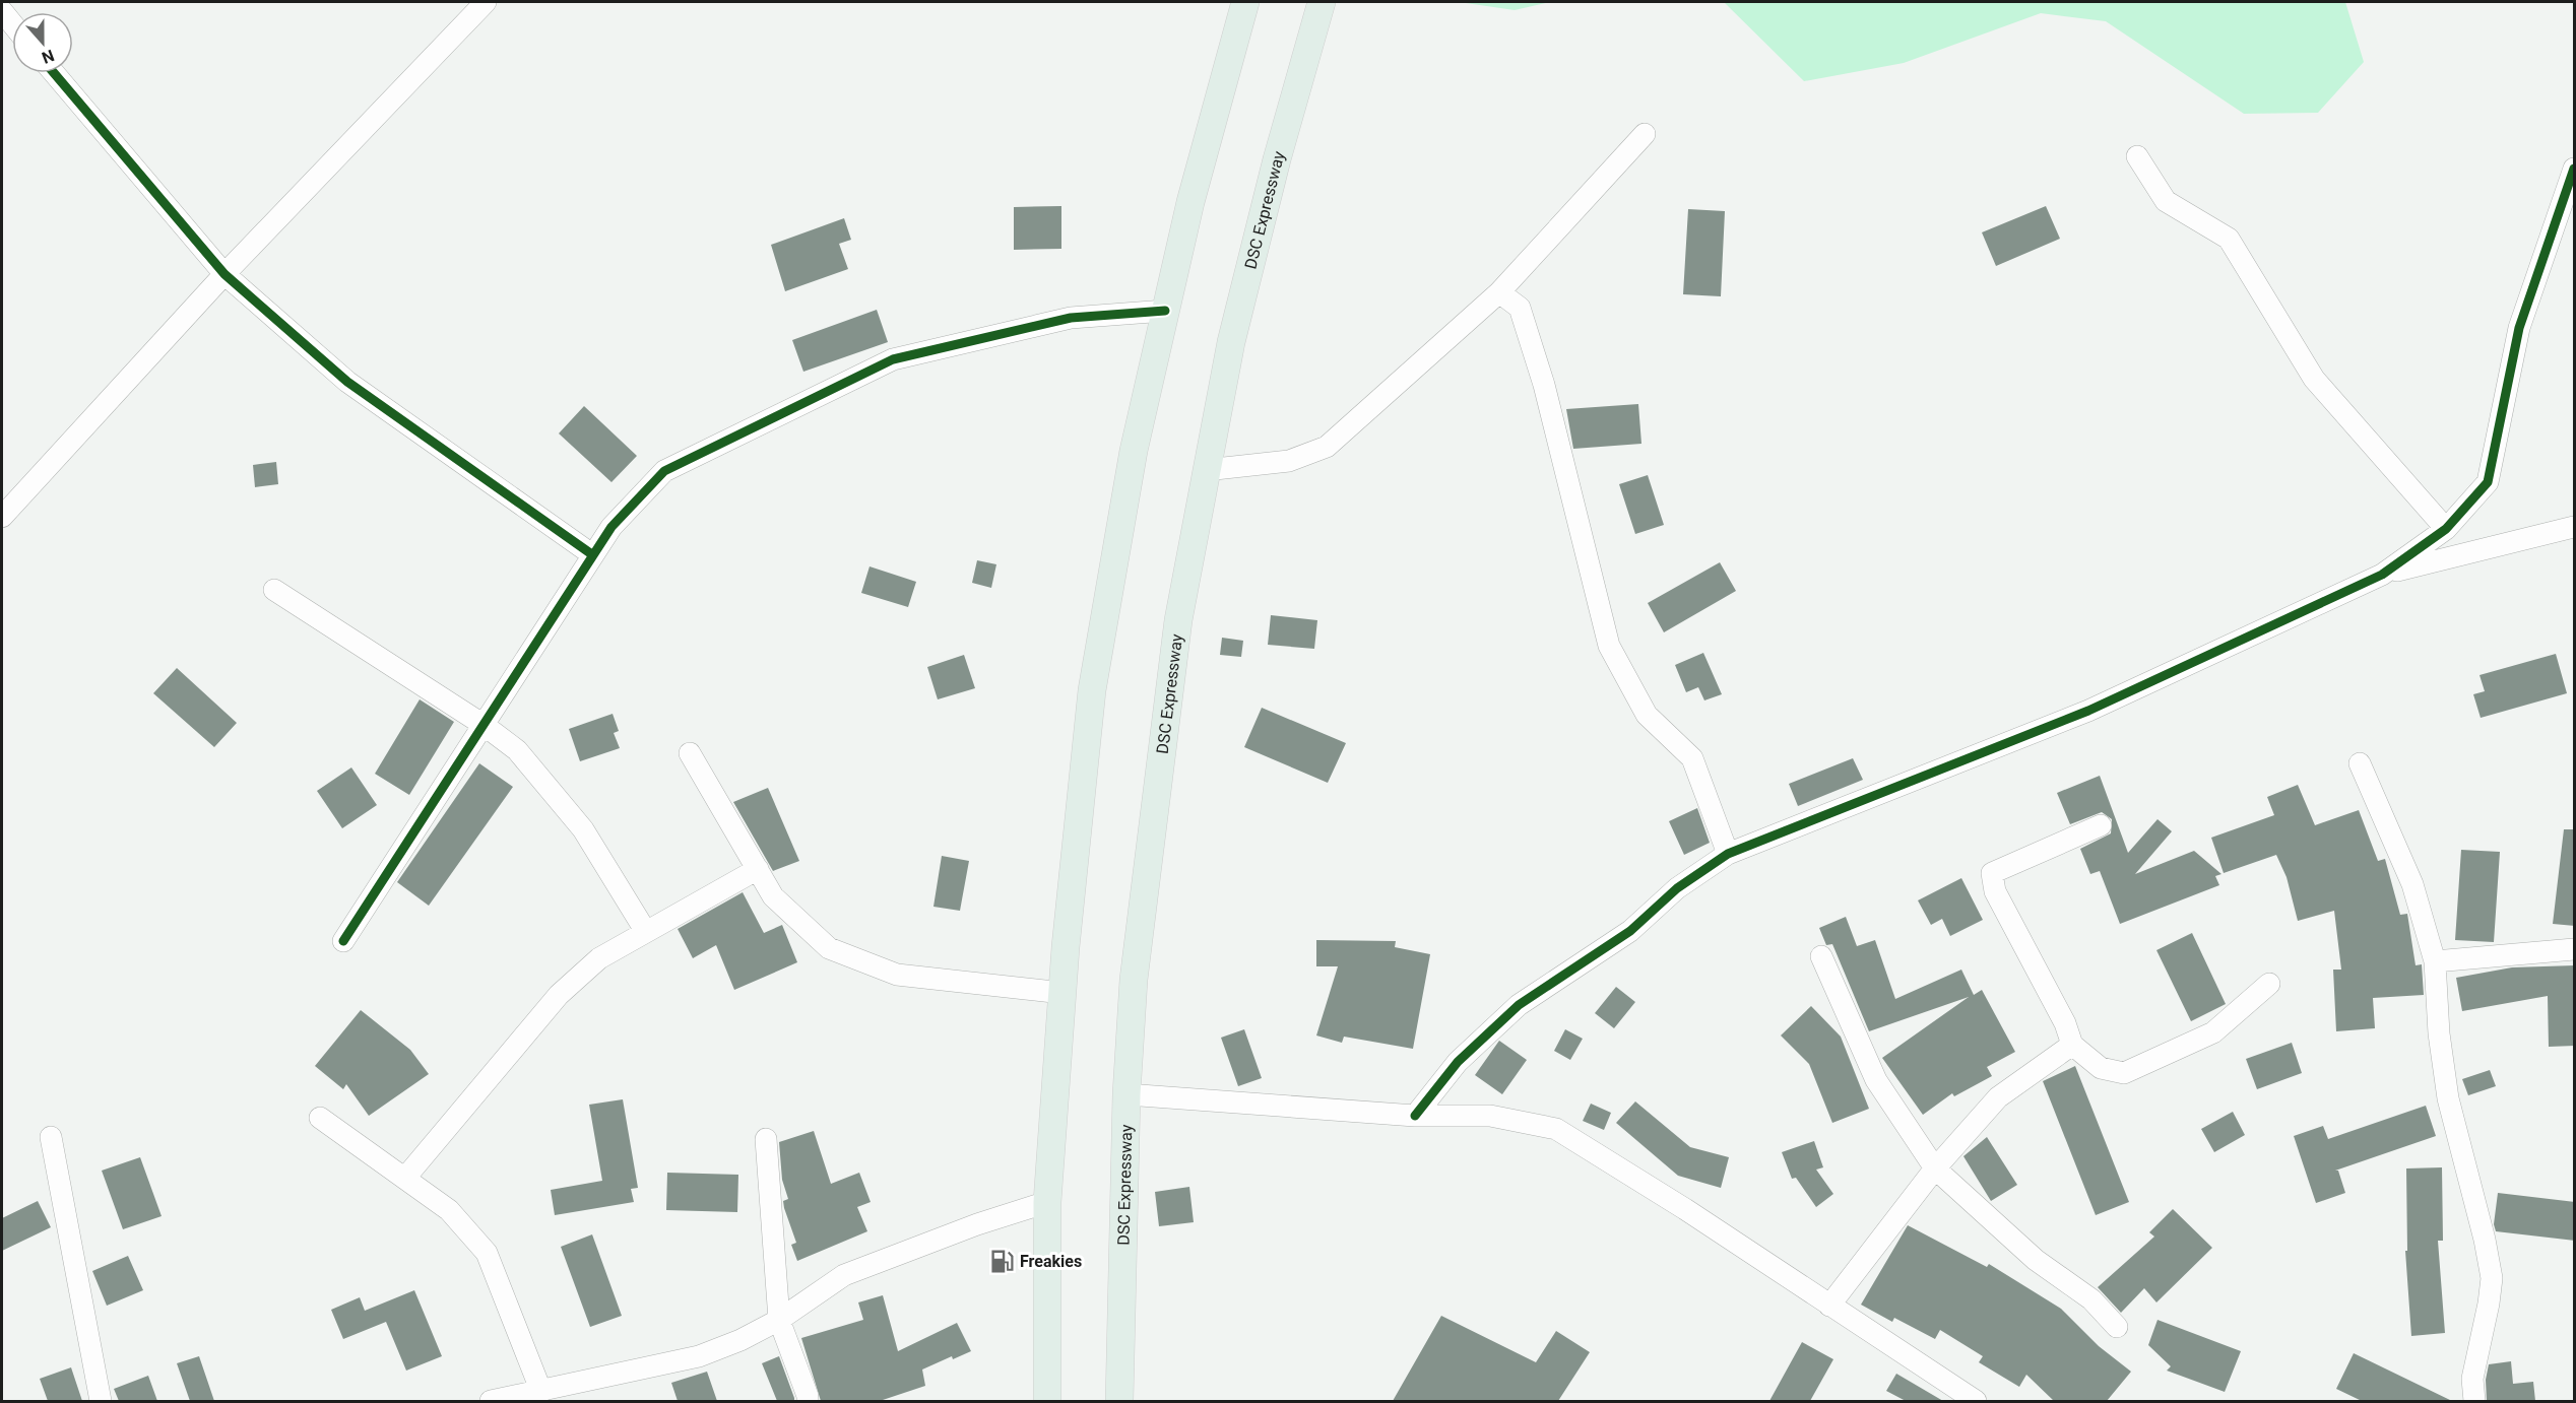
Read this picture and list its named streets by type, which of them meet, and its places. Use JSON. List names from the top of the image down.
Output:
{
  "streets": {
    "main road": ["DSC Expressway"]
  },
  "places": {
    "fuel station": ["Freakies"]
  },
  "north": "bottom"
}
